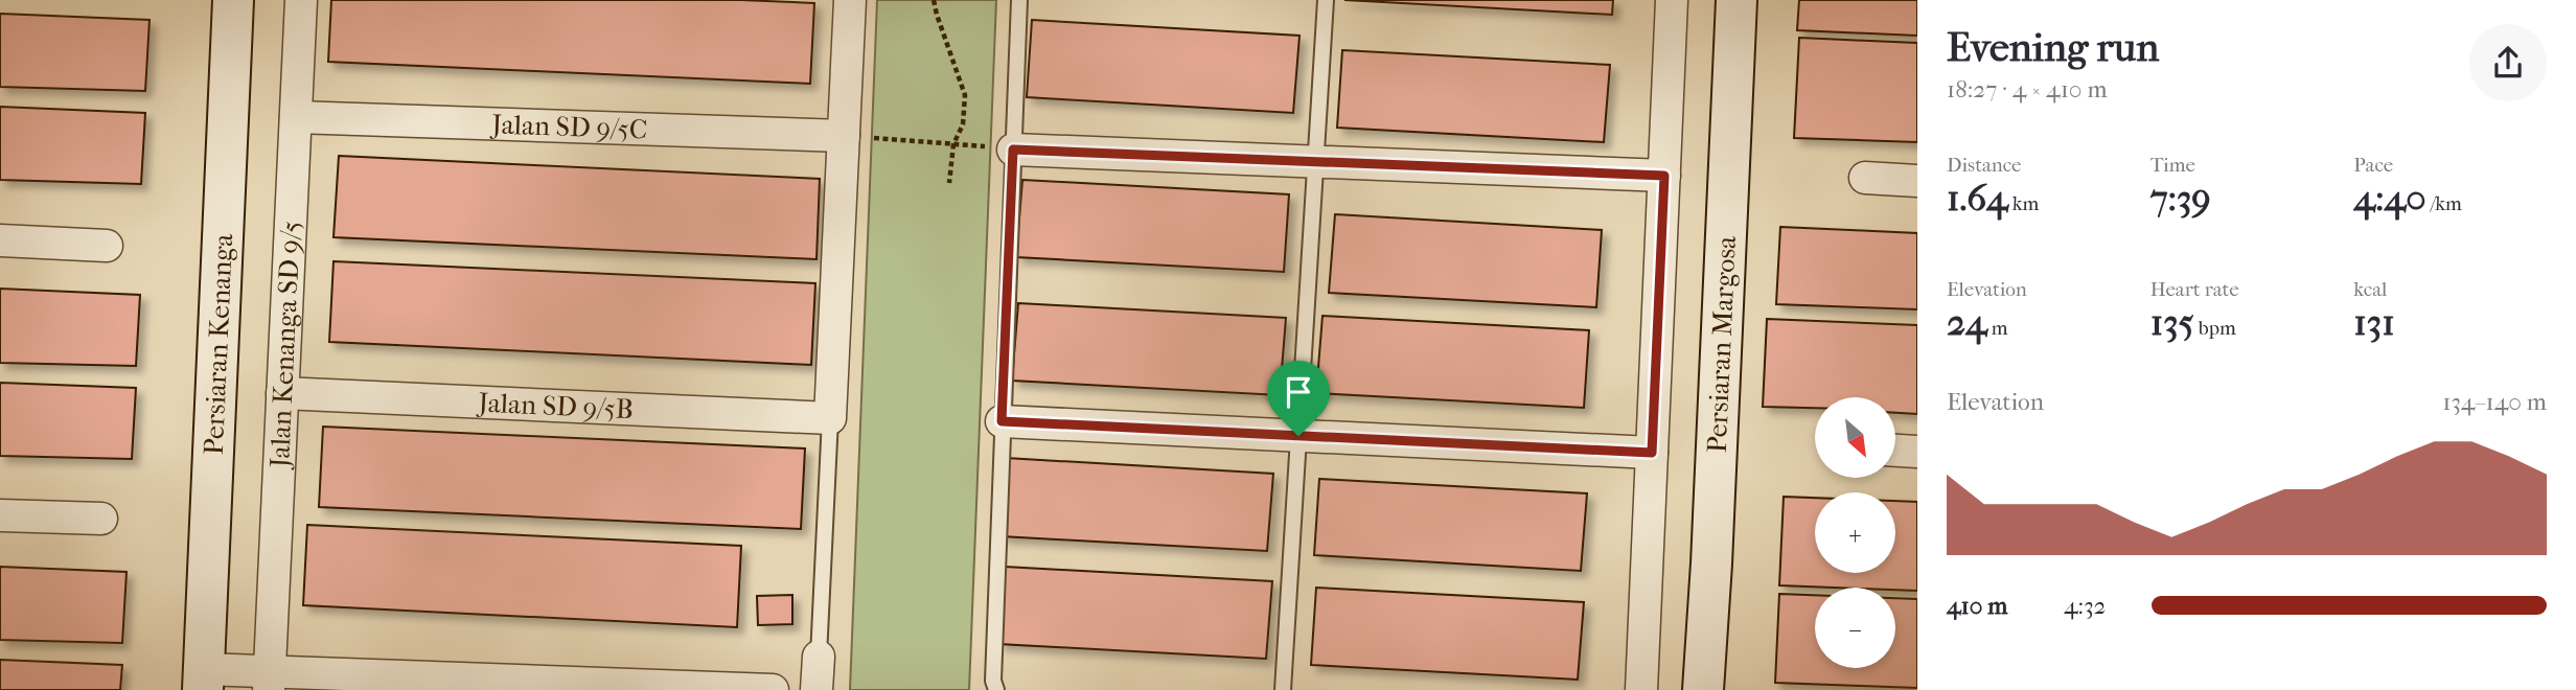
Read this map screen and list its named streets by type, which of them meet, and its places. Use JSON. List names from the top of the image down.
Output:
{
  "streets": {
    "street": [
      "Jalan SD 9/5C",
      "Persiaran Kenanga",
      "Jalan Kenanga SD 9/5",
      "Persiaran Margosa",
      "Jalan SD 9/5B"
    ]
  },
  "crossings": [
    ["Jalan SD 9/5C", "Jalan Kenanga SD 9/5"],
    ["Jalan Kenanga SD 9/5", "Jalan SD 9/5B"]
  ],
  "north": "bottom right",
  "page": {
    "heading": ["Evening run", "18:27 · 4 × 410 m"],
    "stats": [
      ["Distance", "1.64 km"],
      ["Time", "7:39"],
      ["Pace", "4:40 /km"],
      ["Elevation", "24 m"],
      ["Heart rate", "135 bpm"],
      ["kcal", "131"]
    ],
    "chart": ["Elevation", "134–140 m"],
    "map_buttons": ["+", "−"],
    "list": [
      {
        "name": "410 m",
        "note": "4:32"
      }
    ]
  }
}
